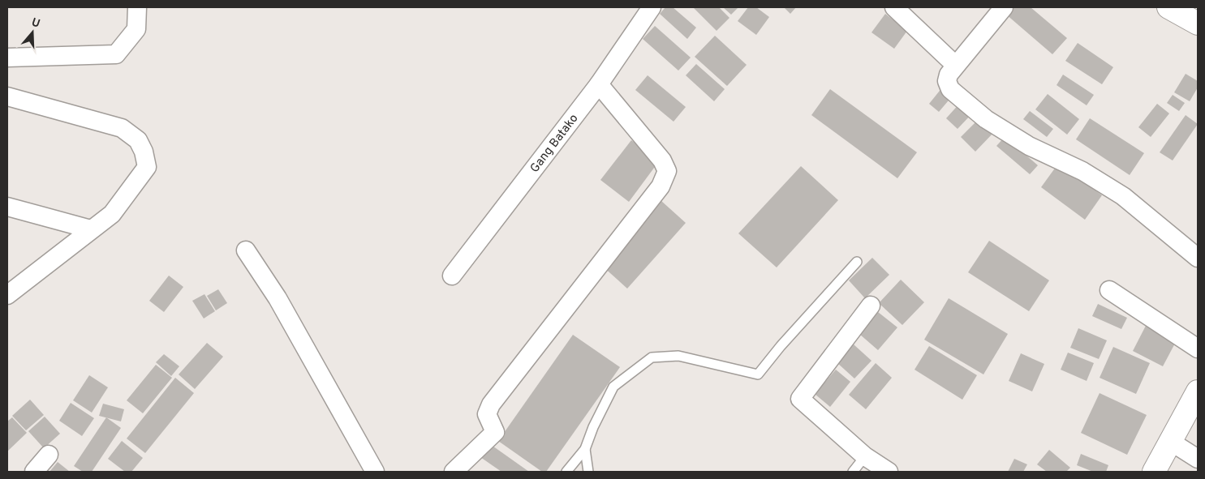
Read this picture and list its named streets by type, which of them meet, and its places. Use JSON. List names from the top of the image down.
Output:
{
  "streets": {
    "street": ["Gang Batako"]
  },
  "north": "top"
}
